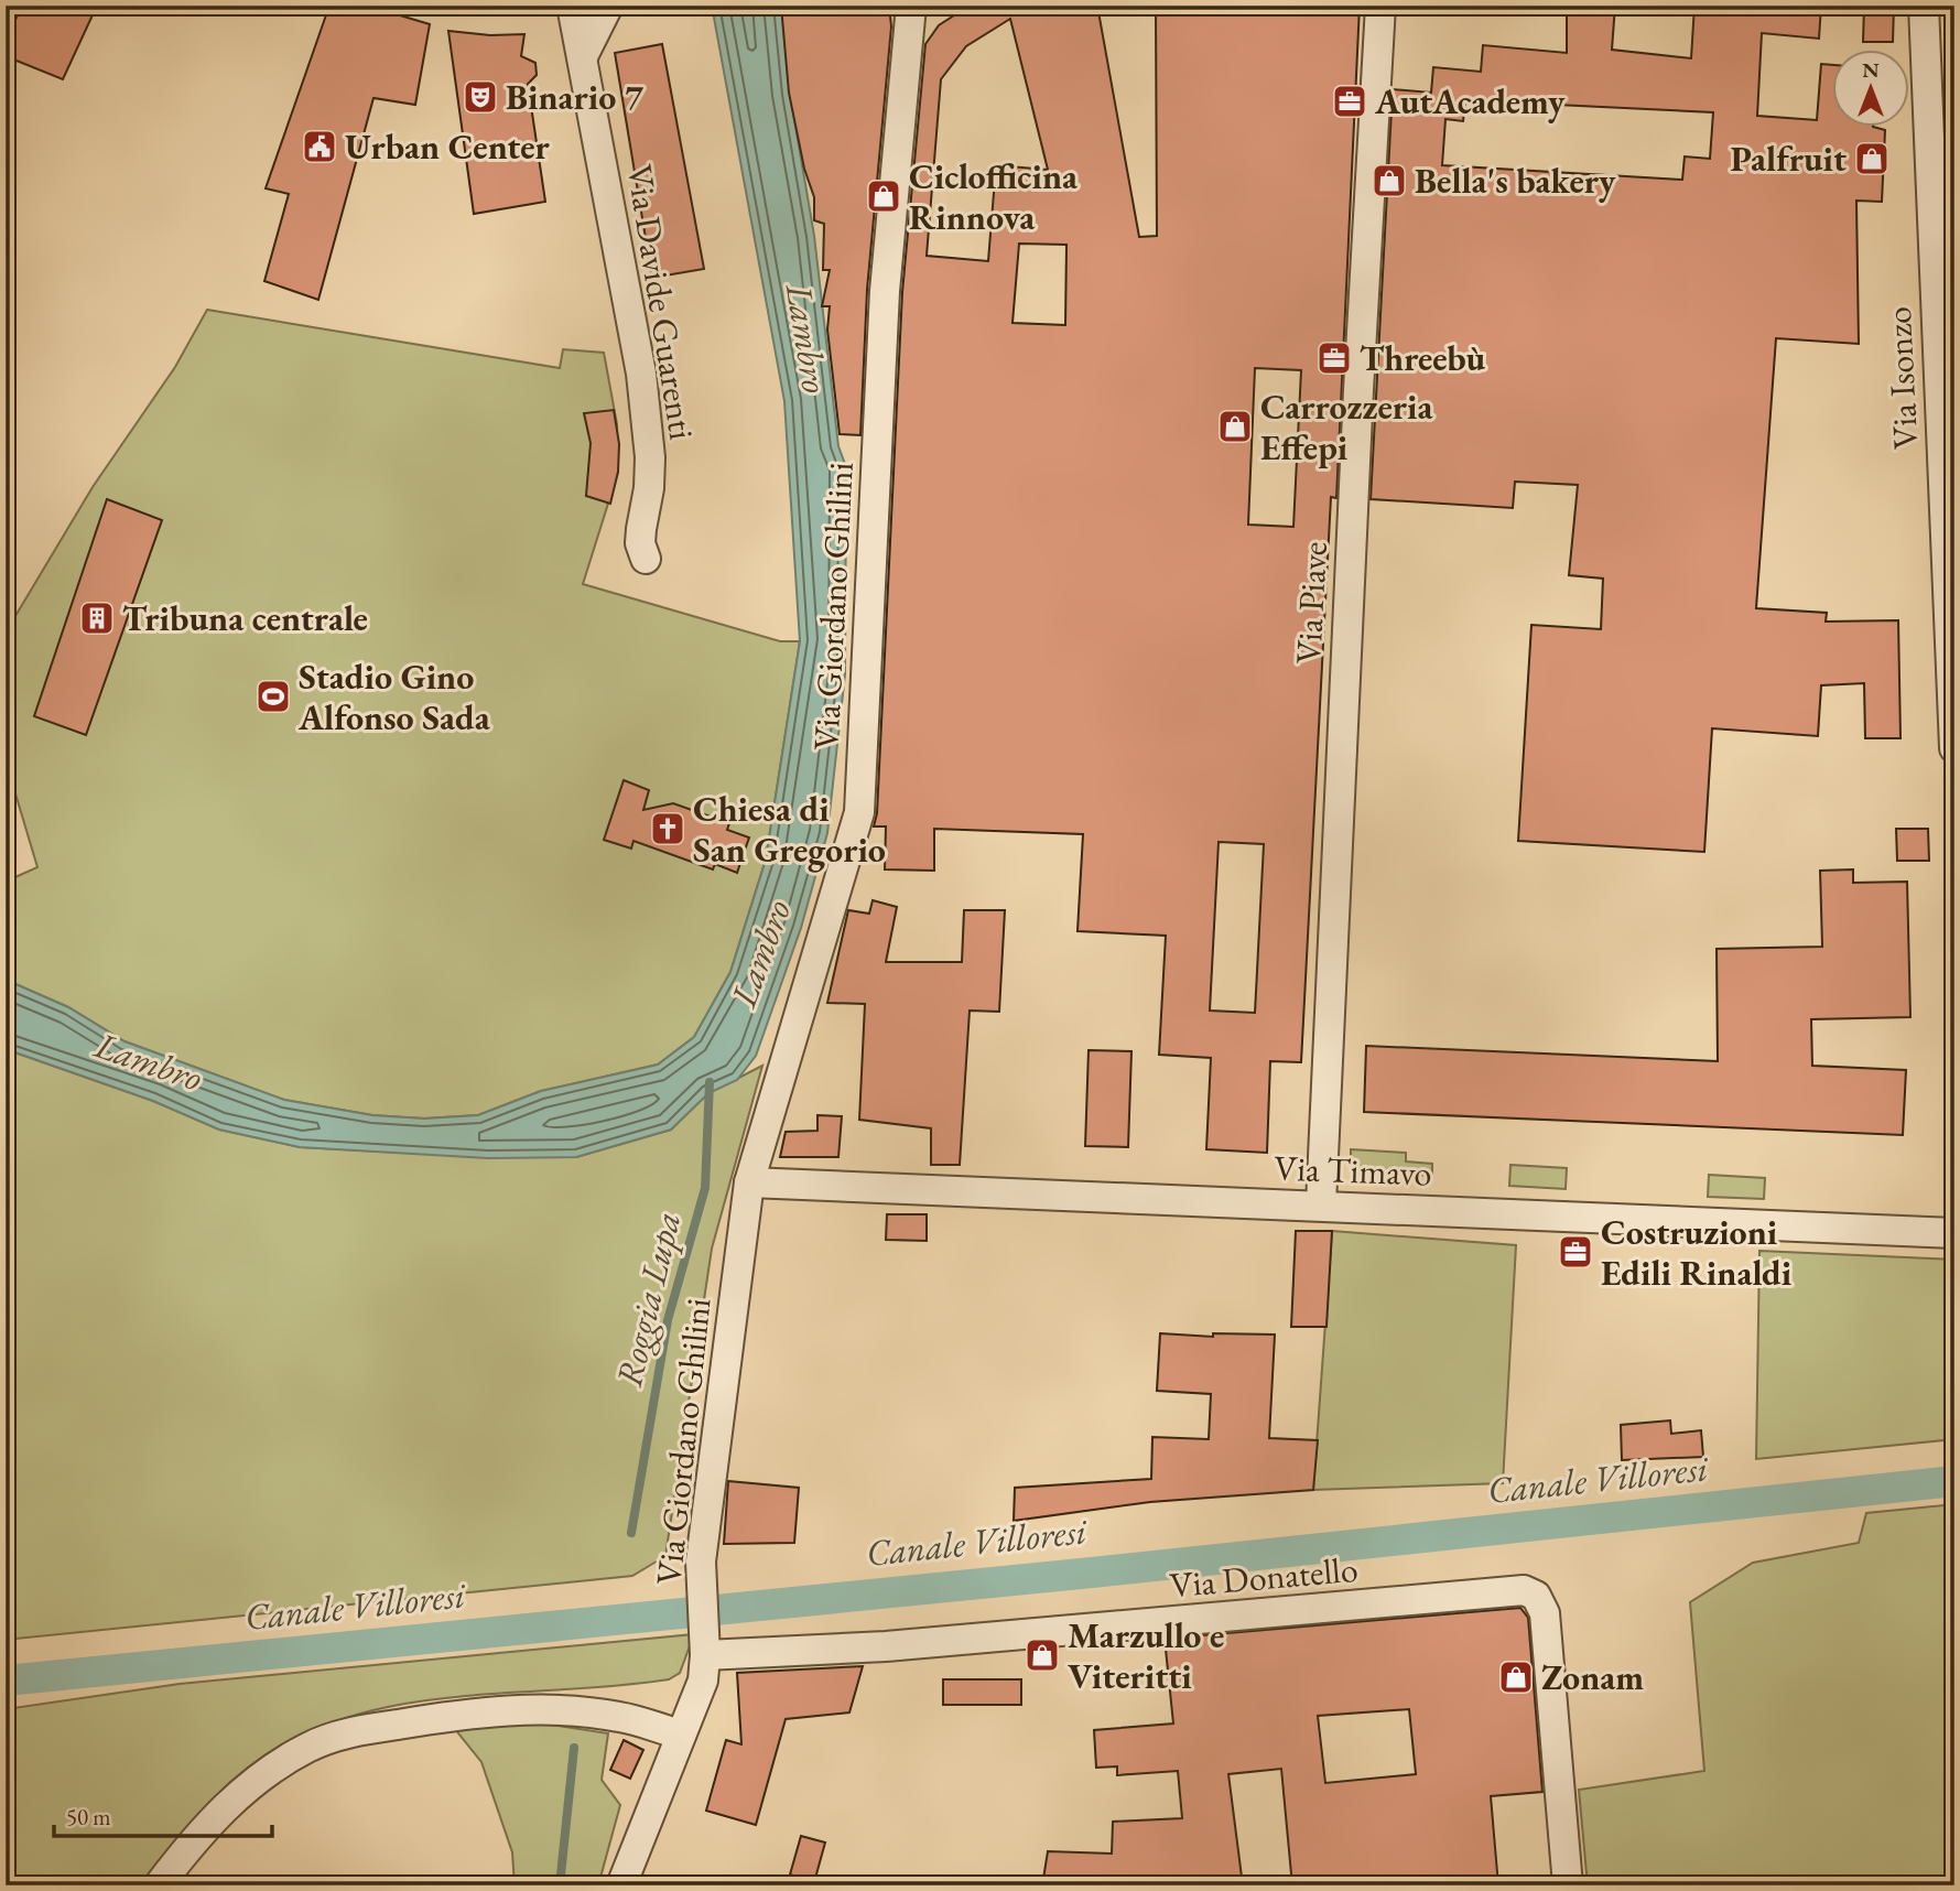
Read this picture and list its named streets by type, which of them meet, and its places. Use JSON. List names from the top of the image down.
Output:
{
  "streets": {
    "street": [
      "Via Davide Guarenti",
      "Via Isonzo",
      "Via Piave",
      "Via Giordano Ghilini",
      "Via Timavo",
      "Via Donatello"
    ]
  },
  "crossings": [
    ["Via Piave", "Via Timavo"],
    ["Via Giordano Ghilini", "Via Timavo"],
    ["Via Giordano Ghilini", "Via Donatello"]
  ],
  "water": ["Lambro", "Roggia Lupa", "Canale Villoresi"],
  "places": {
    "theatre": ["Binario 7"],
    "office": ["AutAcademy", "Threebù", "Costruzioni Edili Rinaldi"],
    "public building": ["Urban Center"],
    "shop": [
      "Palfruit",
      "Bella's bakery",
      "Ciclofficina Rinnova",
      "Carrozzeria Effepi",
      "Marzullo e Viteritti",
      "Zonam"
    ],
    "building": ["Tribuna centrale"],
    "sports": ["Stadio Gino Alfonso Sada"],
    "church": ["Chiesa di San Gregorio"]
  },
  "scale_bar": "50 m",
  "north": "top"
}
